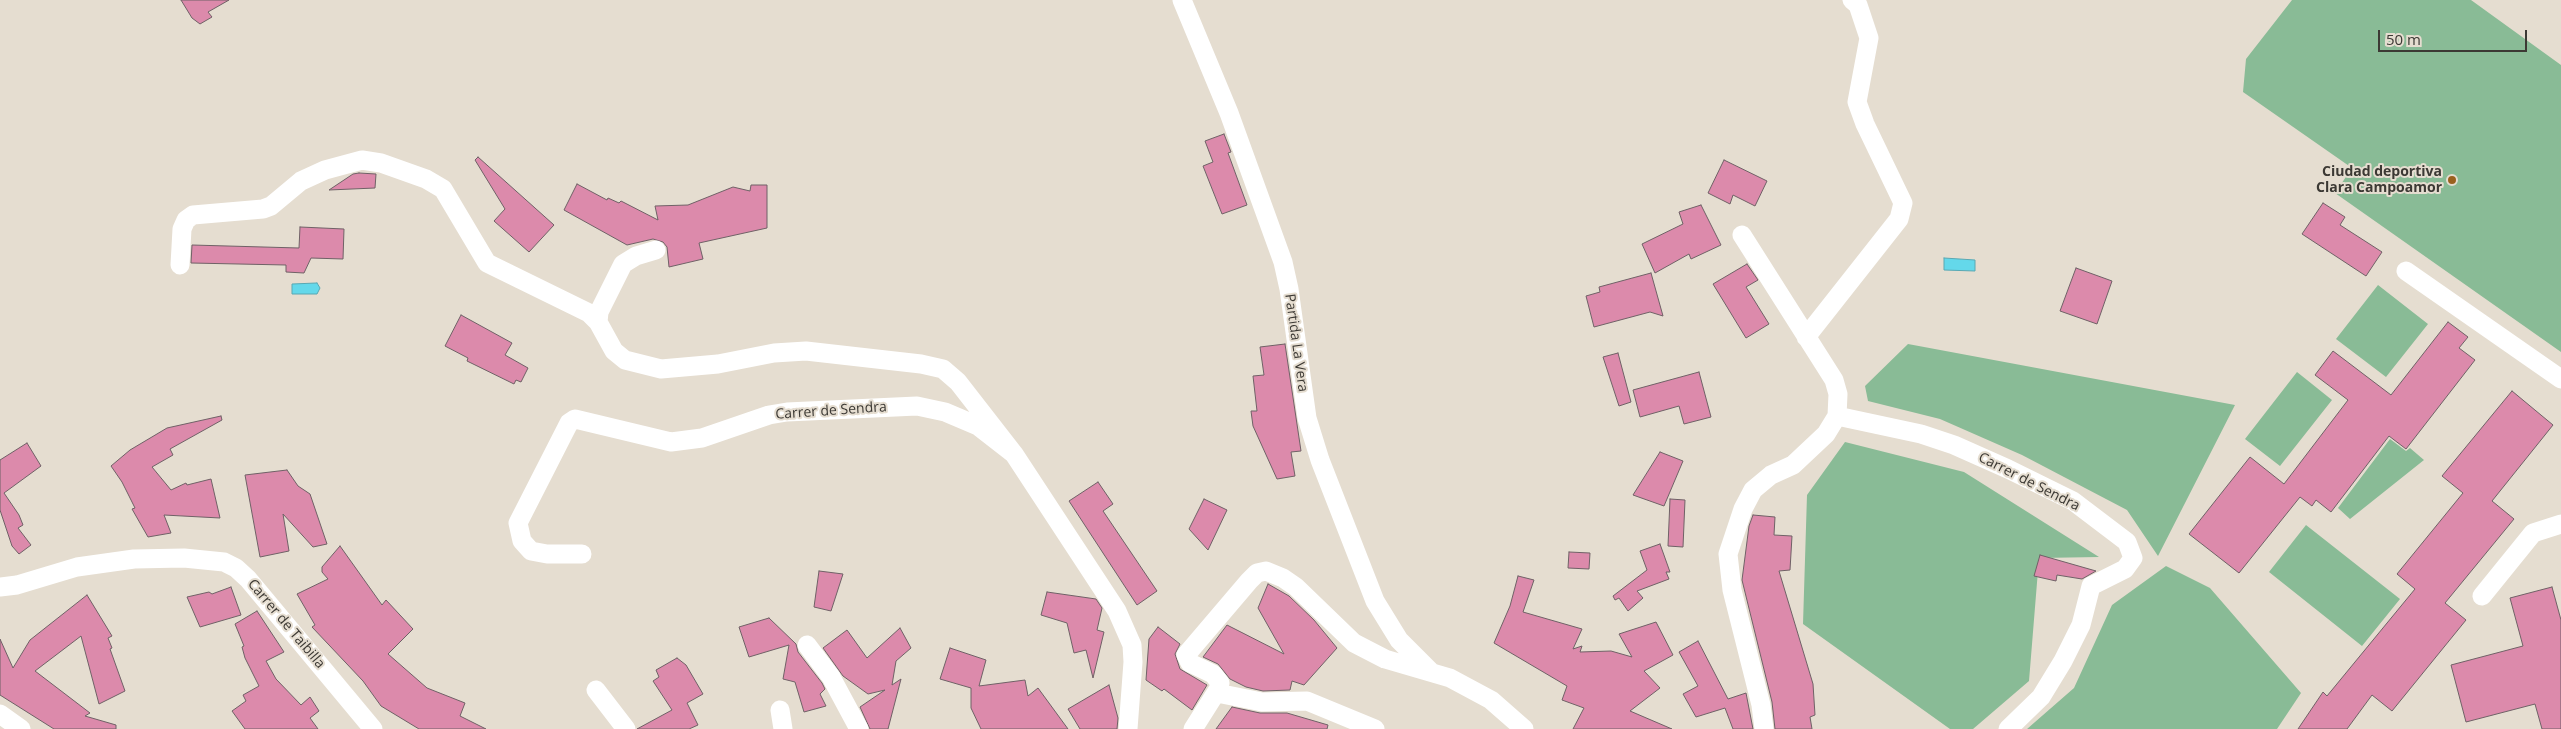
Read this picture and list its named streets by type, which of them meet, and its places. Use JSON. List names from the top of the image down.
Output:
{
  "streets": {
    "street": ["Partida La Vera", "Carrer de Sendra", "Carrer de Taibilla"]
  },
  "places": ["Ciudad deportiva Clara Campoamor"],
  "scale_bar": "50 m"
}
